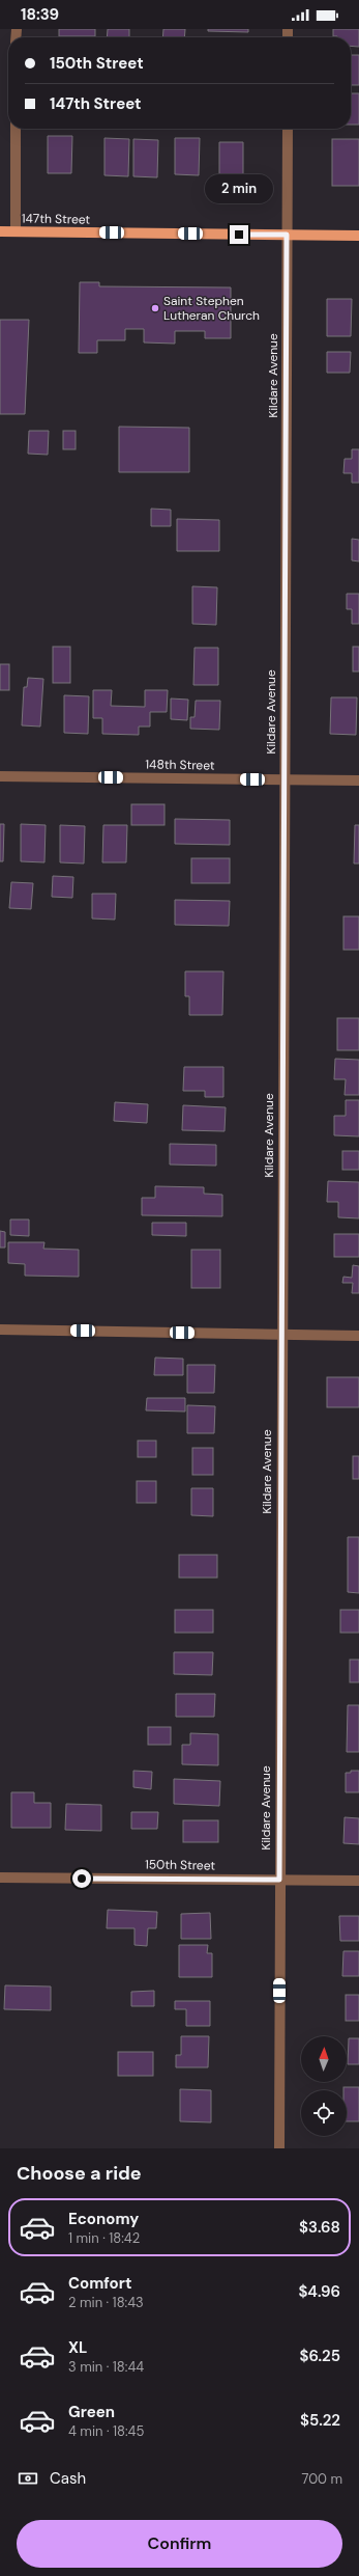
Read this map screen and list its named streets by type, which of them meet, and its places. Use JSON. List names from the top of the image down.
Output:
{
  "streets": {
    "main road": ["147th Street"],
    "street": ["Kildare Avenue", "148th Street", "150th Street"]
  },
  "crossings": [
    ["147th Street", "Kildare Avenue"],
    ["Kildare Avenue", "148th Street"],
    ["Kildare Avenue", "150th Street"]
  ],
  "places": ["Saint Stephen Lutheran Church"],
  "north": "top",
  "page": {
    "status": "18:39",
    "banner": ["150th Street", "147th Street"],
    "bubble": "2 min",
    "heading": "Choose a ride",
    "list": [
      {
        "name": "Economy",
        "note": "1 min · 18:42",
        "value": "$3.68"
      },
      {
        "name": "Comfort",
        "note": "2 min · 18:43",
        "value": "$4.96"
      },
      {
        "name": "XL",
        "note": "3 min · 18:44",
        "value": "$6.25"
      },
      {
        "name": "Green",
        "note": "4 min · 18:45",
        "value": "$5.22"
      }
    ],
    "pay": ["Cash", "700 m"],
    "buttons": "Confirm"
  }
}
